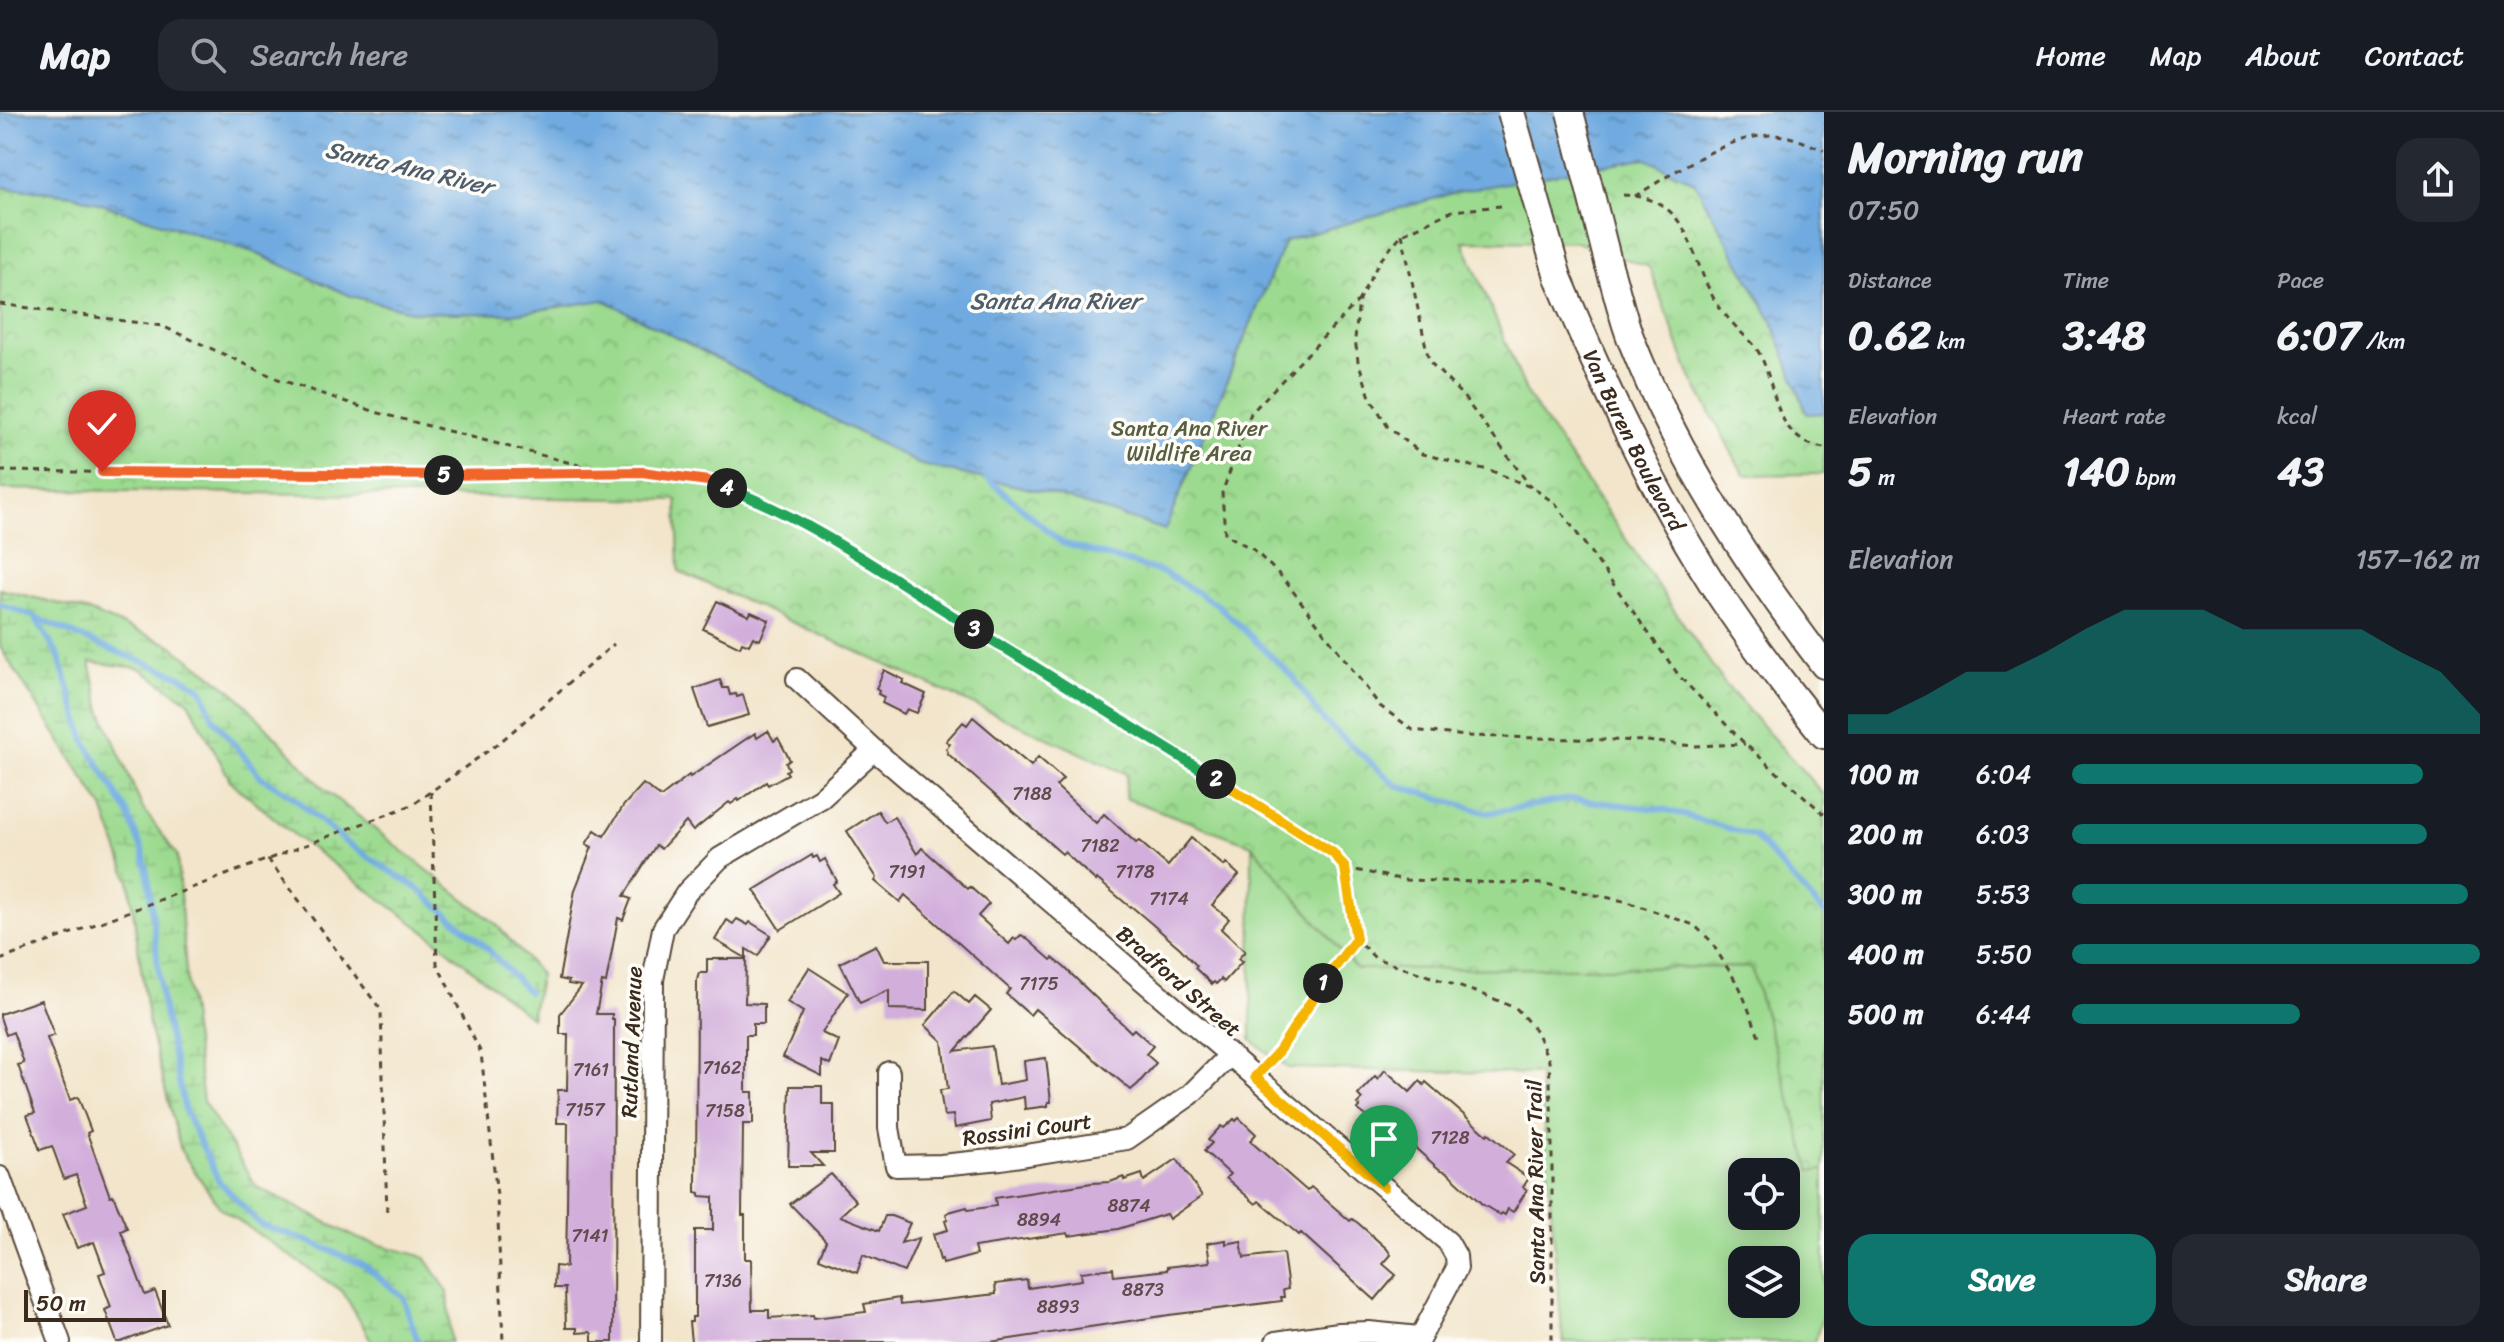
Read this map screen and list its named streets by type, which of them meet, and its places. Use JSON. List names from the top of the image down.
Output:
{
  "streets": {
    "main road": ["Van Buren Boulevard"],
    "street": ["Bradford Street", "Rutland Avenue", "Rossini Court"],
    "path": ["Santa Ana River Trail"]
  },
  "crossings": [
    ["Bradford Street", "Rutland Avenue"],
    ["Bradford Street", "Rossini Court"]
  ],
  "water": ["Santa Ana River"],
  "parks": ["Santa Ana River Wildlife Area"],
  "house_numbers": [
    "7188",
    "7182",
    "7191",
    "7178",
    "7174",
    "7175",
    "7162",
    "7161",
    "7157",
    "7158",
    "7128",
    "8874",
    "8894",
    "7141",
    "7136",
    "8873",
    "8893"
  ],
  "scale_bar": "50 m",
  "page": {
    "header": "Map",
    "search": "Search here",
    "nav": [
      "Home",
      "Map",
      "About",
      "Contact"
    ],
    "heading": ["Morning run", "07:50"],
    "stats": [
      ["Distance", "0.62 km"],
      ["Time", "3:48"],
      ["Pace", "6:07 /km"],
      ["Elevation", "5 m"],
      ["Heart rate", "140 bpm"],
      ["kcal", "43"]
    ],
    "pins": [
      "5",
      "4",
      "3",
      "2",
      "1"
    ],
    "chart": ["Elevation", "157–162 m"],
    "list": [
      {
        "name": "100 m",
        "note": "6:04"
      },
      {
        "name": "200 m",
        "note": "6:03"
      },
      {
        "name": "300 m",
        "note": "5:53"
      },
      {
        "name": "400 m",
        "note": "5:50"
      },
      {
        "name": "500 m",
        "note": "6:44"
      }
    ],
    "buttons": ["Save", "Share"],
    "scale": "50 m"
  }
}
